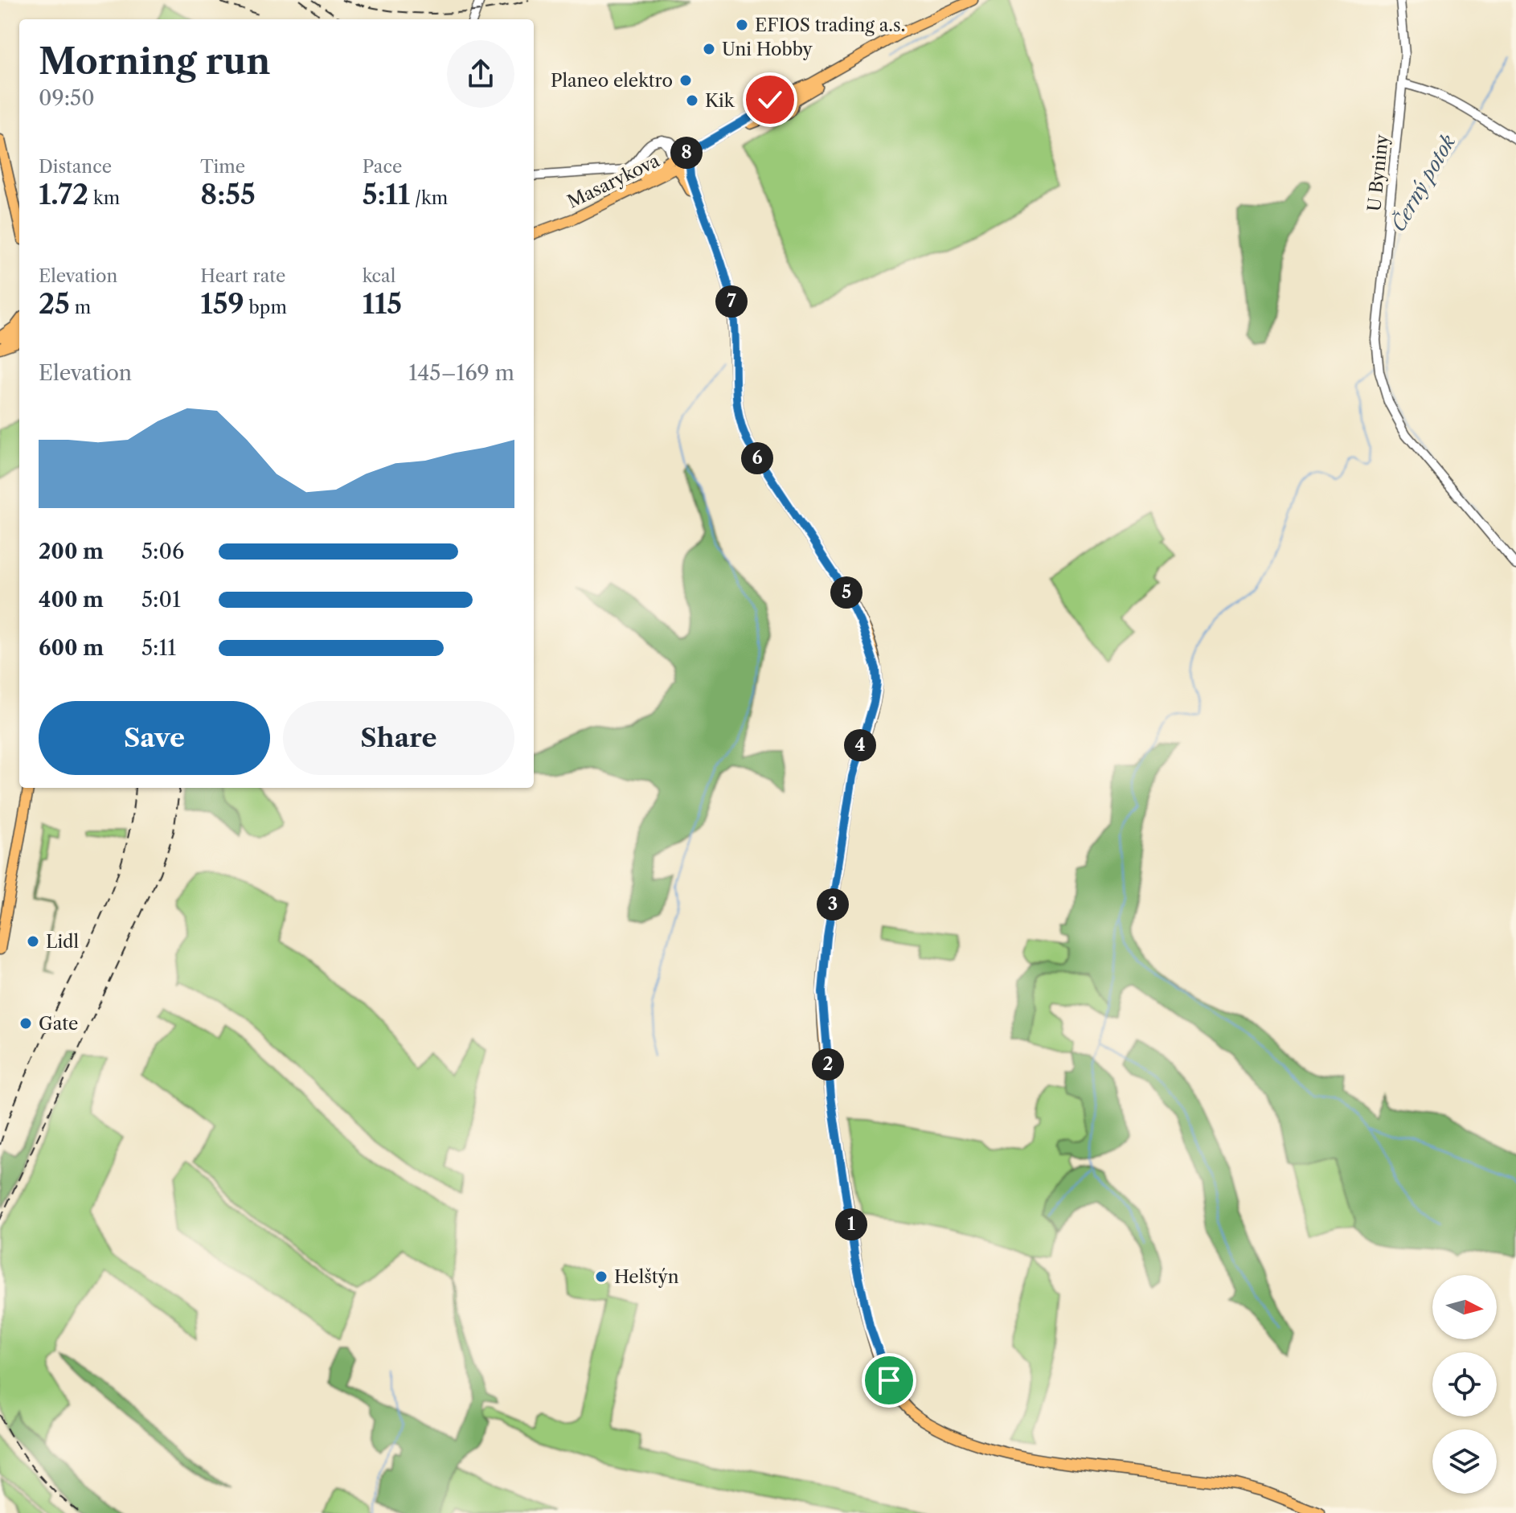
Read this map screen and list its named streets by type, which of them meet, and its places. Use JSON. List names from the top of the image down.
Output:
{
  "streets": {
    "main road": ["Masarykova"],
    "street": ["U Byniny"]
  },
  "water": ["Černý potok"],
  "places": [
    "EFIOS trading a.s.",
    "Uni Hobby",
    "Planeo elektro",
    "Kik",
    "Lidl",
    "Gate",
    "Helštýn"
  ],
  "north": "right",
  "page": {
    "heading": ["Morning run", "09:50"],
    "stats": [
      ["Distance", "1.72 km"],
      ["Time", "8:55"],
      ["Pace", "5:11 /km"],
      ["Elevation", "25 m"],
      ["Heart rate", "159 bpm"],
      ["kcal", "115"]
    ],
    "pins": [
      "8",
      "7",
      "6",
      "5",
      "4",
      "3",
      "2",
      "1"
    ],
    "chart": ["Elevation", "145–169 m"],
    "list": [
      {
        "name": "200 m",
        "note": "5:06"
      },
      {
        "name": "400 m",
        "note": "5:01"
      },
      {
        "name": "600 m",
        "note": "5:11"
      }
    ],
    "buttons": ["Save", "Share"]
  }
}
